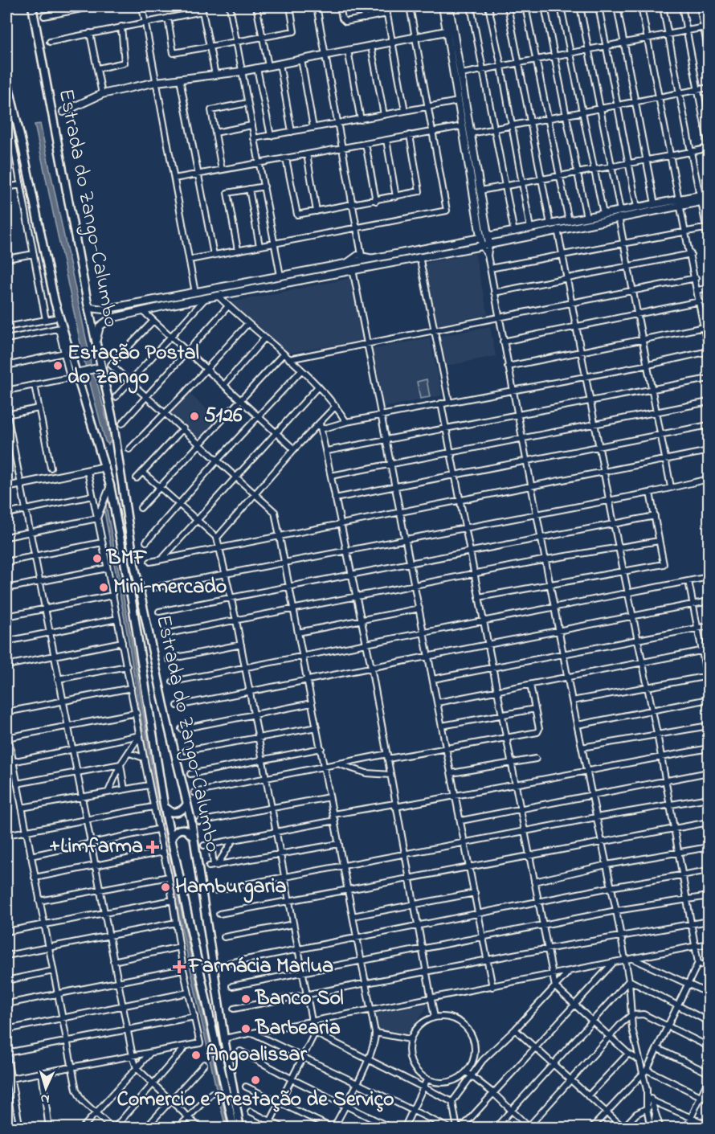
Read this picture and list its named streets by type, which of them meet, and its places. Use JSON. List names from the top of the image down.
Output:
{
  "streets": {
    "main road": ["Estrada do Zango-Calumbo"]
  },
  "places": {
    "other": [
      "Estação Postal do Zango",
      "5126",
      "BMF",
      "Mini-mercado",
      "Hamburgaria",
      "Banco Sol",
      "Barbearia",
      "Angoalissar",
      "Comercio e Prestação de Serviço"
    ],
    "health": ["+Limfarma", "Farmácia Marlua"]
  },
  "north": "bottom"
}
